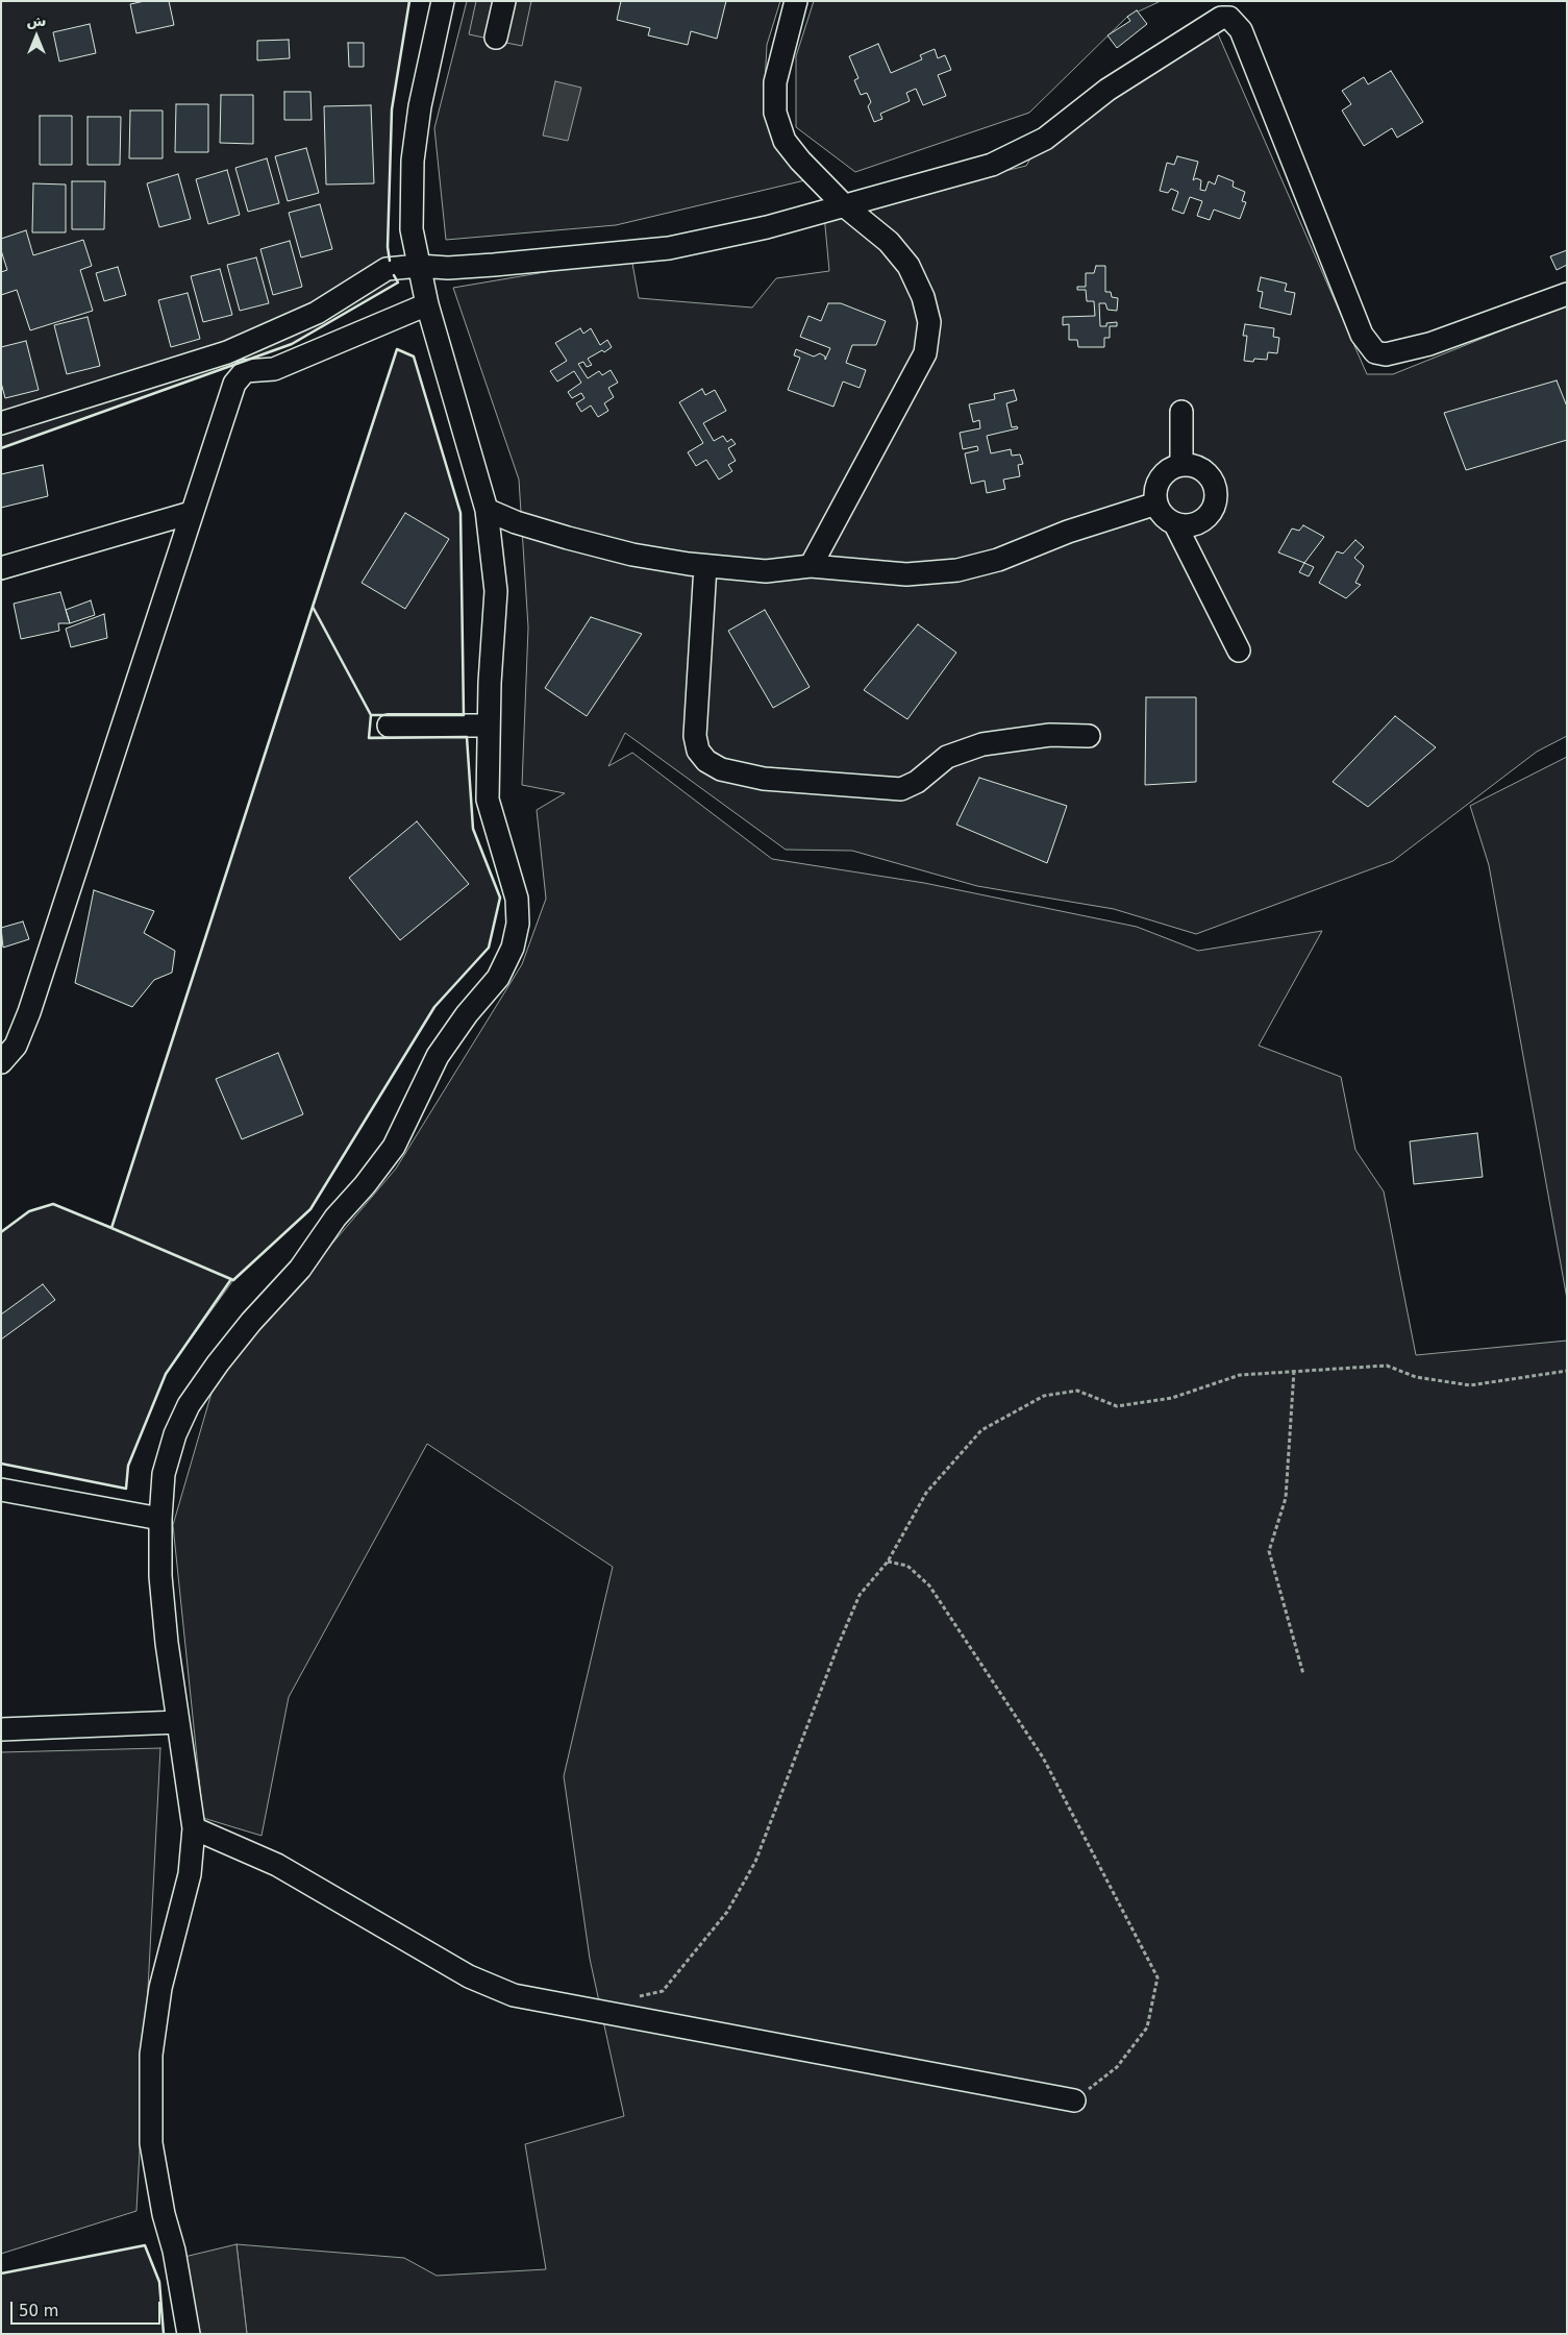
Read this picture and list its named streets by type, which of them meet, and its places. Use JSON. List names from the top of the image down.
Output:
{
  "scale_bar": "50 m",
  "north": "top"
}
